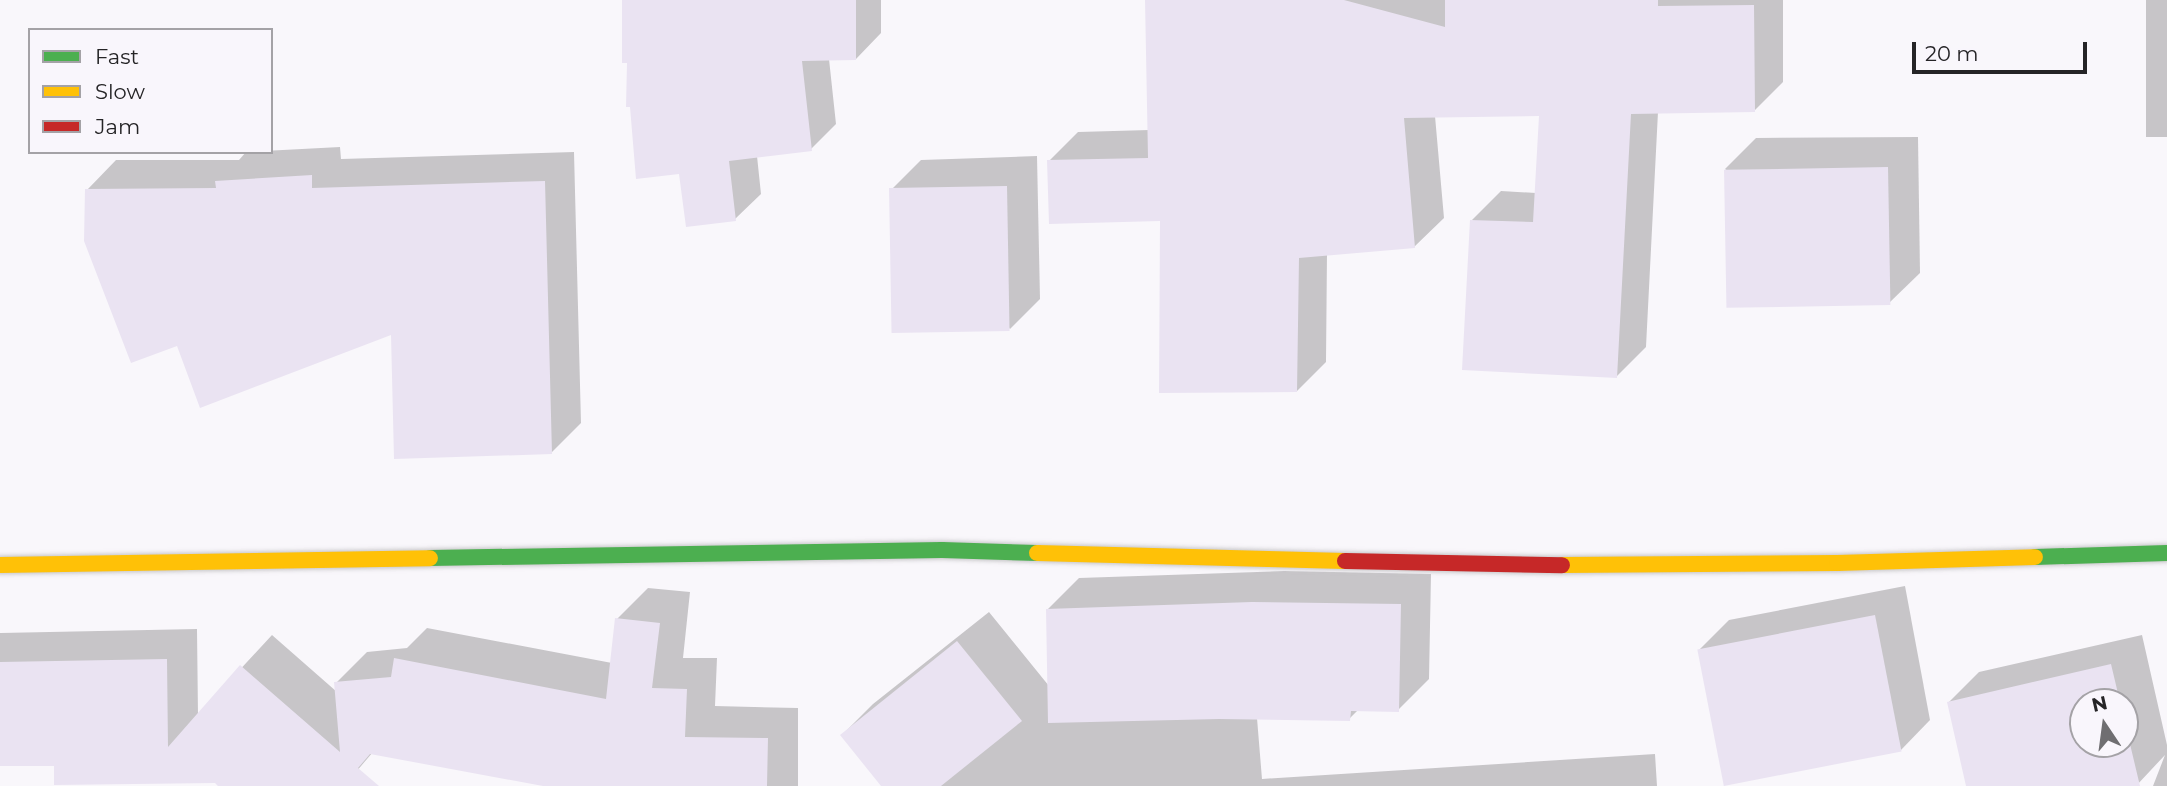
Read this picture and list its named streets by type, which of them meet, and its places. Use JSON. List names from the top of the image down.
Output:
{
  "legend": ["Fast", "Slow", "Jam"],
  "scale_bar": "20 m",
  "north": "top"
}
